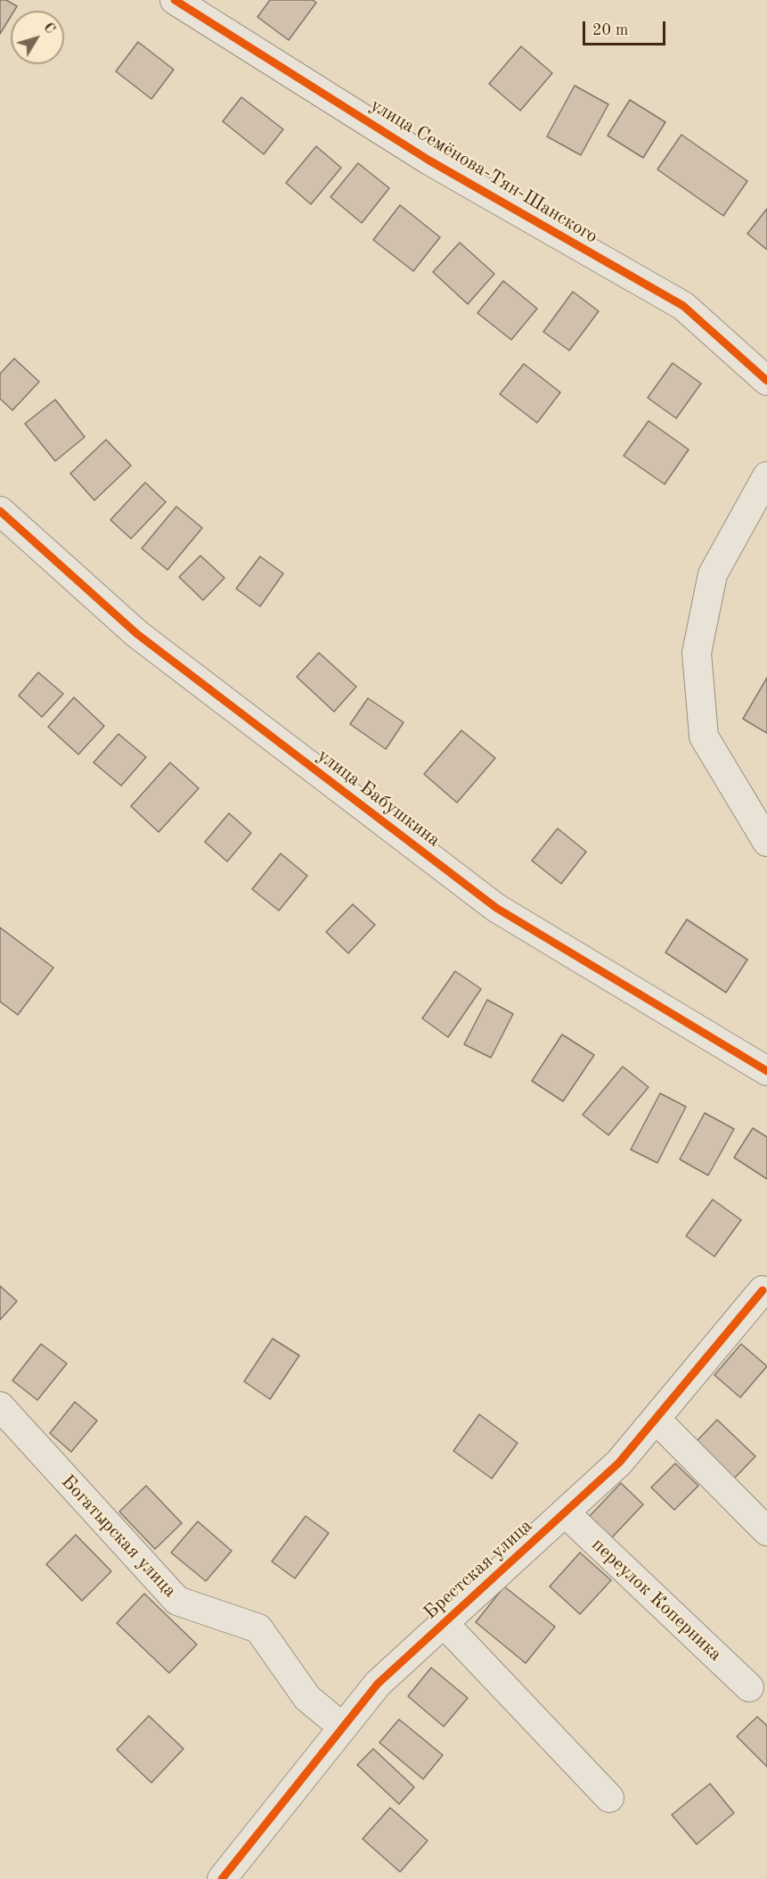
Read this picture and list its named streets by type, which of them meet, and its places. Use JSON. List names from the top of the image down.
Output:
{
  "streets": {
    "street": [
      "улица Семёнова-Тян-Шанского",
      "улица Бабушкина",
      "Богатырская улица",
      "Брестская улица",
      "переулок Коперника"
    ]
  },
  "crossings": [
    ["Богатырская улица", "Брестская улица"],
    ["Брестская улица", "переулок Коперника"]
  ],
  "scale_bar": "20 m",
  "north": "top right"
}
